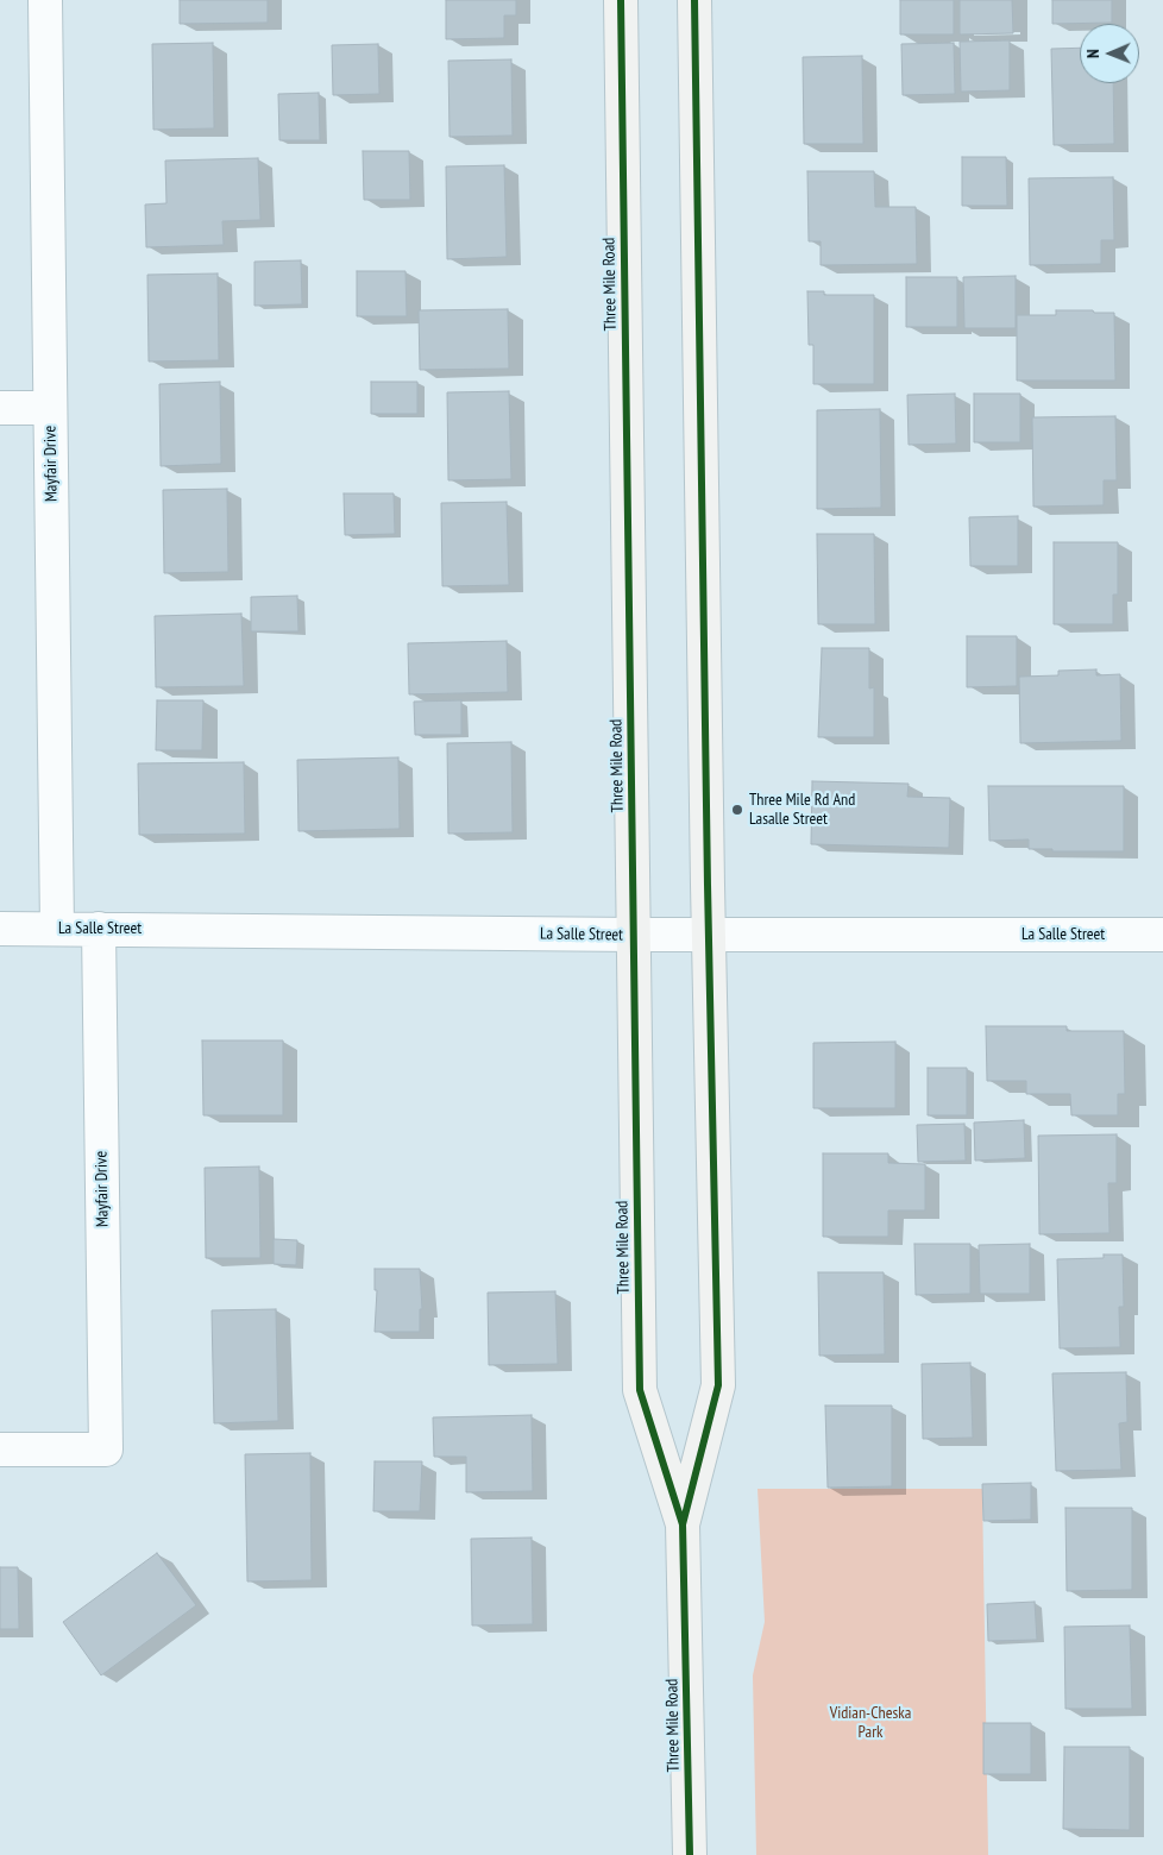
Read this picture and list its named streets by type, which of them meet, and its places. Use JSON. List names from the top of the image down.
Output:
{
  "streets": {
    "street": ["Three Mile Road", "Mayfair Drive", "La Salle Street"]
  },
  "crossings": [
    ["Three Mile Road", "La Salle Street"],
    ["Mayfair Drive", "La Salle Street"]
  ],
  "parks": ["Vidian-Cheska Park"],
  "places": ["Three Mile Rd And Lasalle Street"],
  "north": "left"
}
